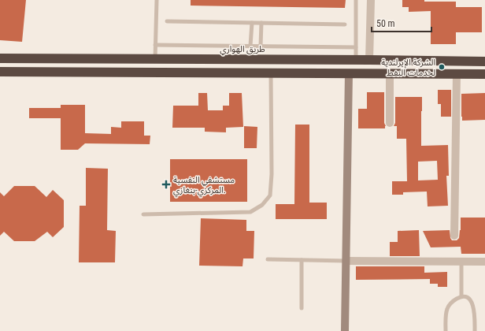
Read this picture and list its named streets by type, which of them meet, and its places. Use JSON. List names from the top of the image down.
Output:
{
  "streets": {
    "highway": ["طريق الهواري"]
  },
  "places": {
    "other": ["الشركة الإيرلندية لخدمات النفط"],
    "health": ["مستشفي النفسية المركزي-بنغازي."]
  },
  "scale_bar": "50 m"
}
